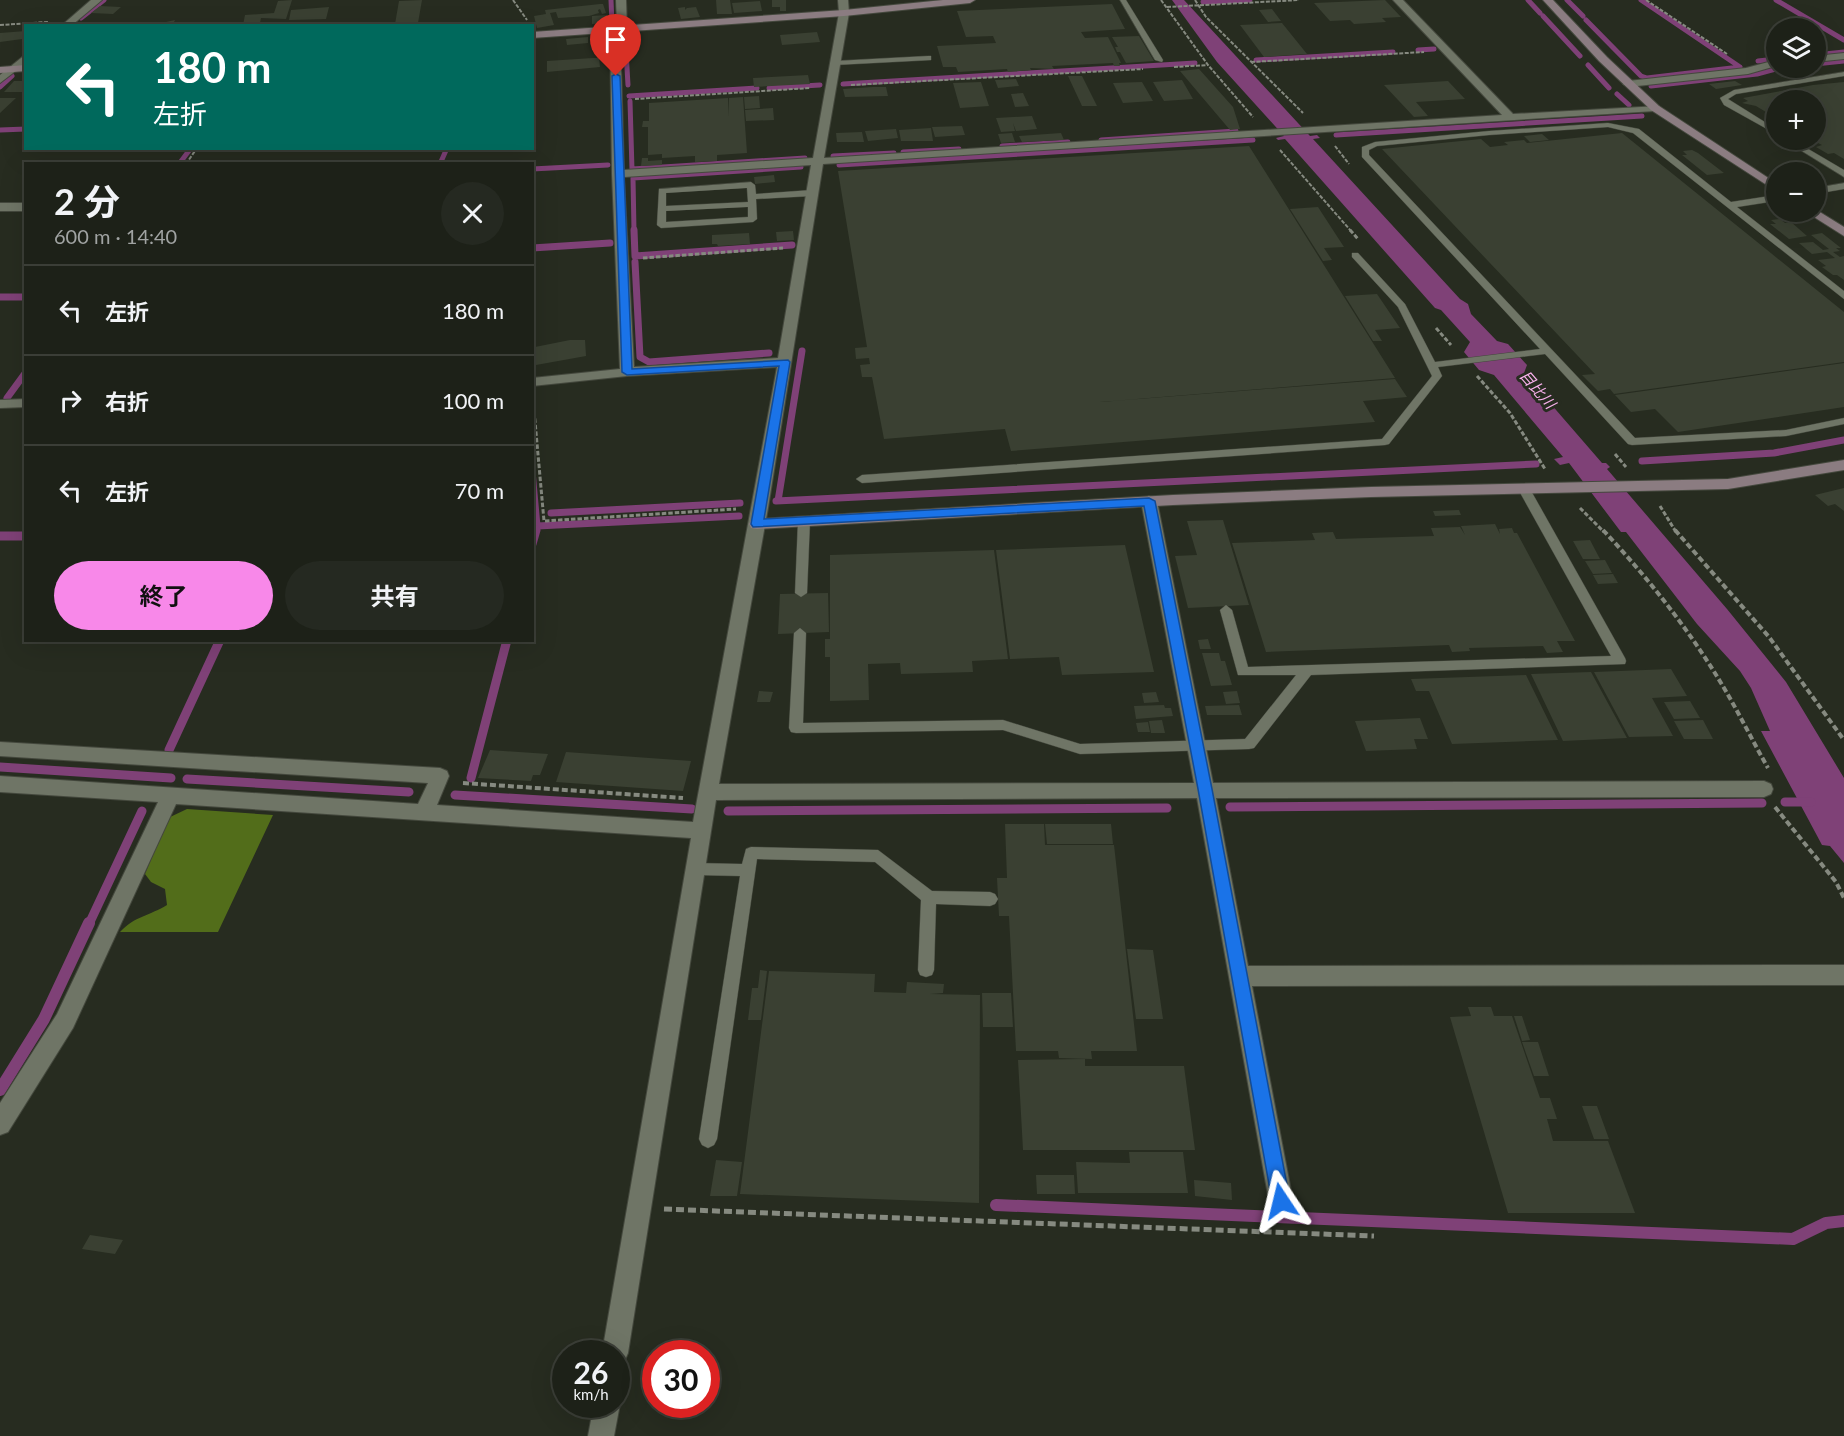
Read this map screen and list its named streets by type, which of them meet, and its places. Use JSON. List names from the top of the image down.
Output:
{
  "water": ["目比川"],
  "page": {
    "map_buttons": ["+", "−"],
    "turn": ["180 m", "左折"],
    "heading": ["2 分", "600 m · 14:40"],
    "list": [
      {
        "name": "左折",
        "value": "180 m"
      },
      {
        "name": "右折",
        "value": "100 m"
      },
      {
        "name": "左折",
        "value": "70 m"
      }
    ],
    "buttons": ["終了", "共有"],
    "speed": "26 km/h",
    "limit": "30"
  }
}
